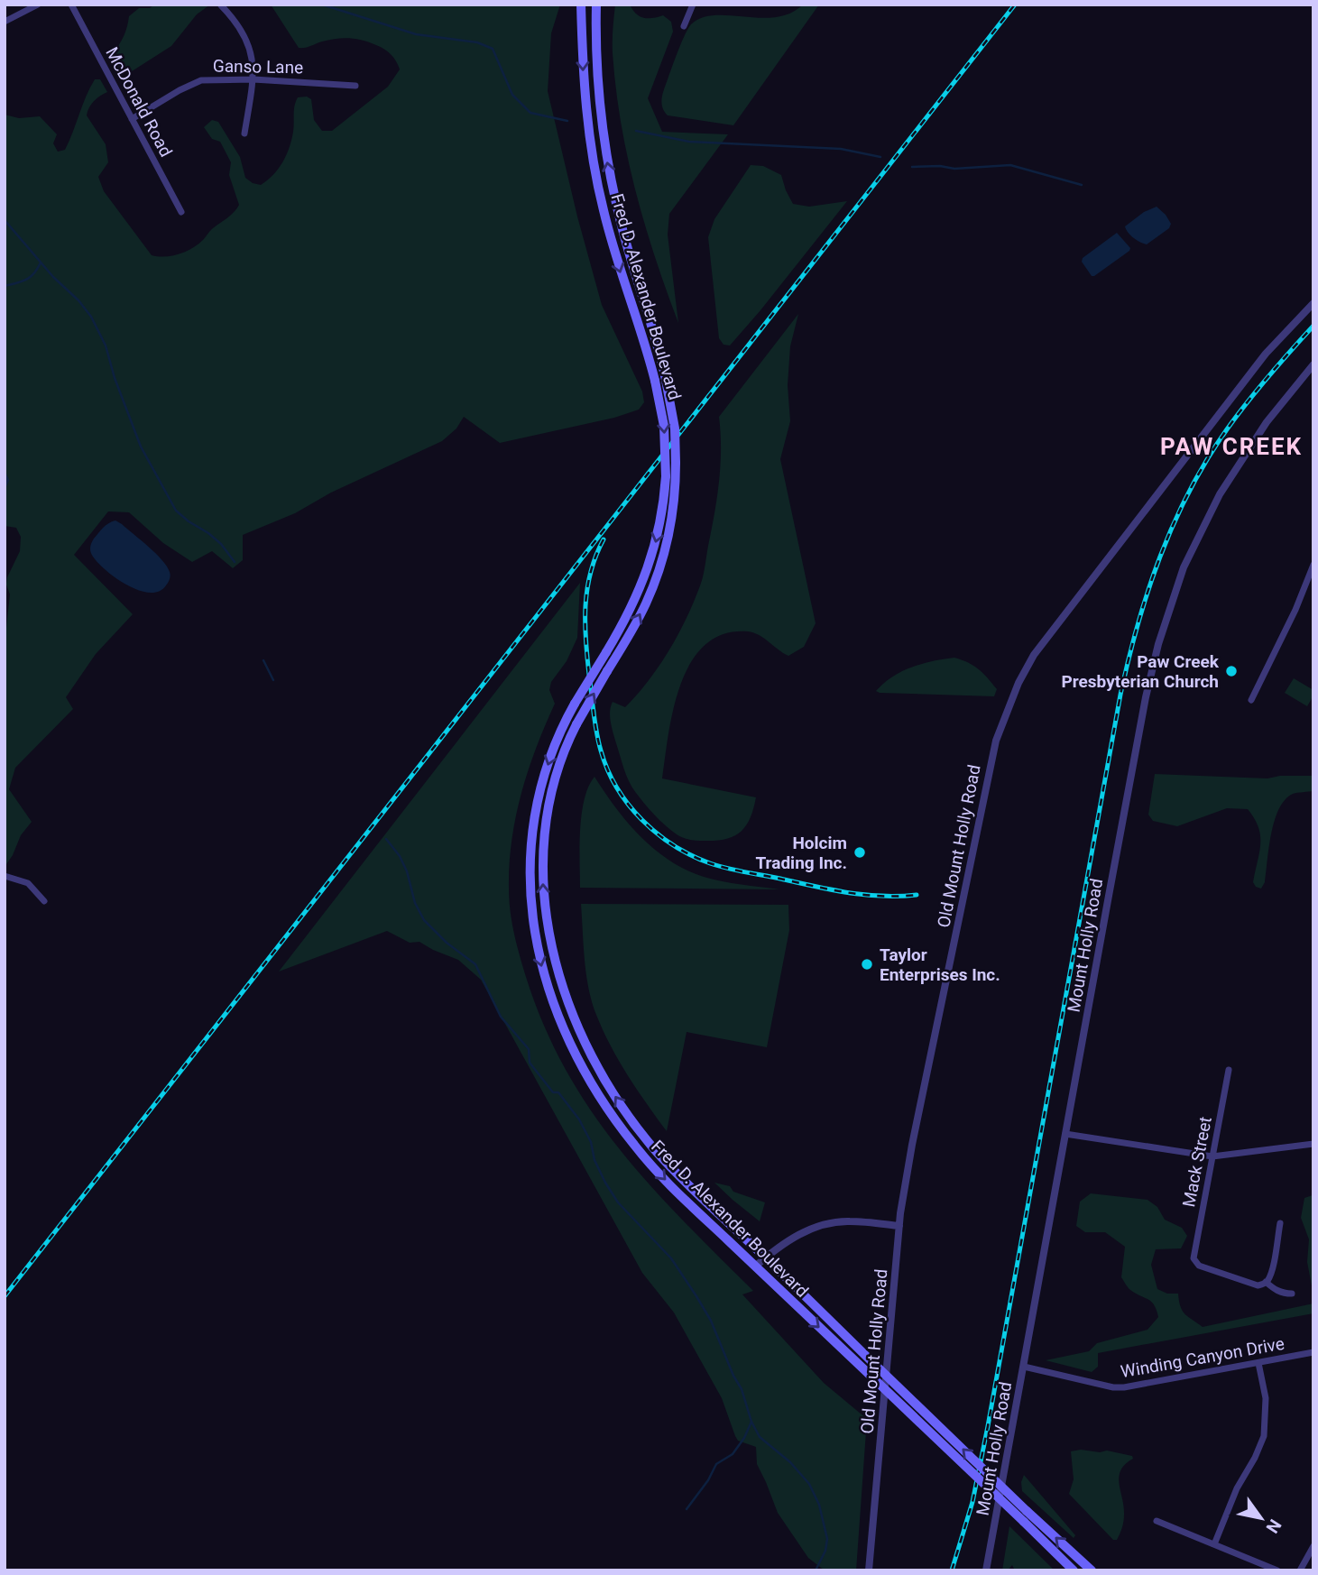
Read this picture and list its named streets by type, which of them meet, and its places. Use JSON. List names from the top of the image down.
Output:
{
  "streets": {
    "main road": ["Fred D. Alexander Boulevard"],
    "street": [
      "Ganso Lane",
      "McDonald Road",
      "Old Mount Holly Road",
      "Mount Holly Road",
      "Mack Street",
      "Winding Canyon Drive"
    ]
  },
  "crossings": [
    ["Ganso Lane", "McDonald Road"],
    ["Mount Holly Road", "Winding Canyon Drive"]
  ],
  "districts": ["PAW CREEK"],
  "places": ["Paw Creek Presbyterian Church", "Holcim Trading Inc.", "Taylor Enterprises Inc."],
  "north": "bottom right"
}
